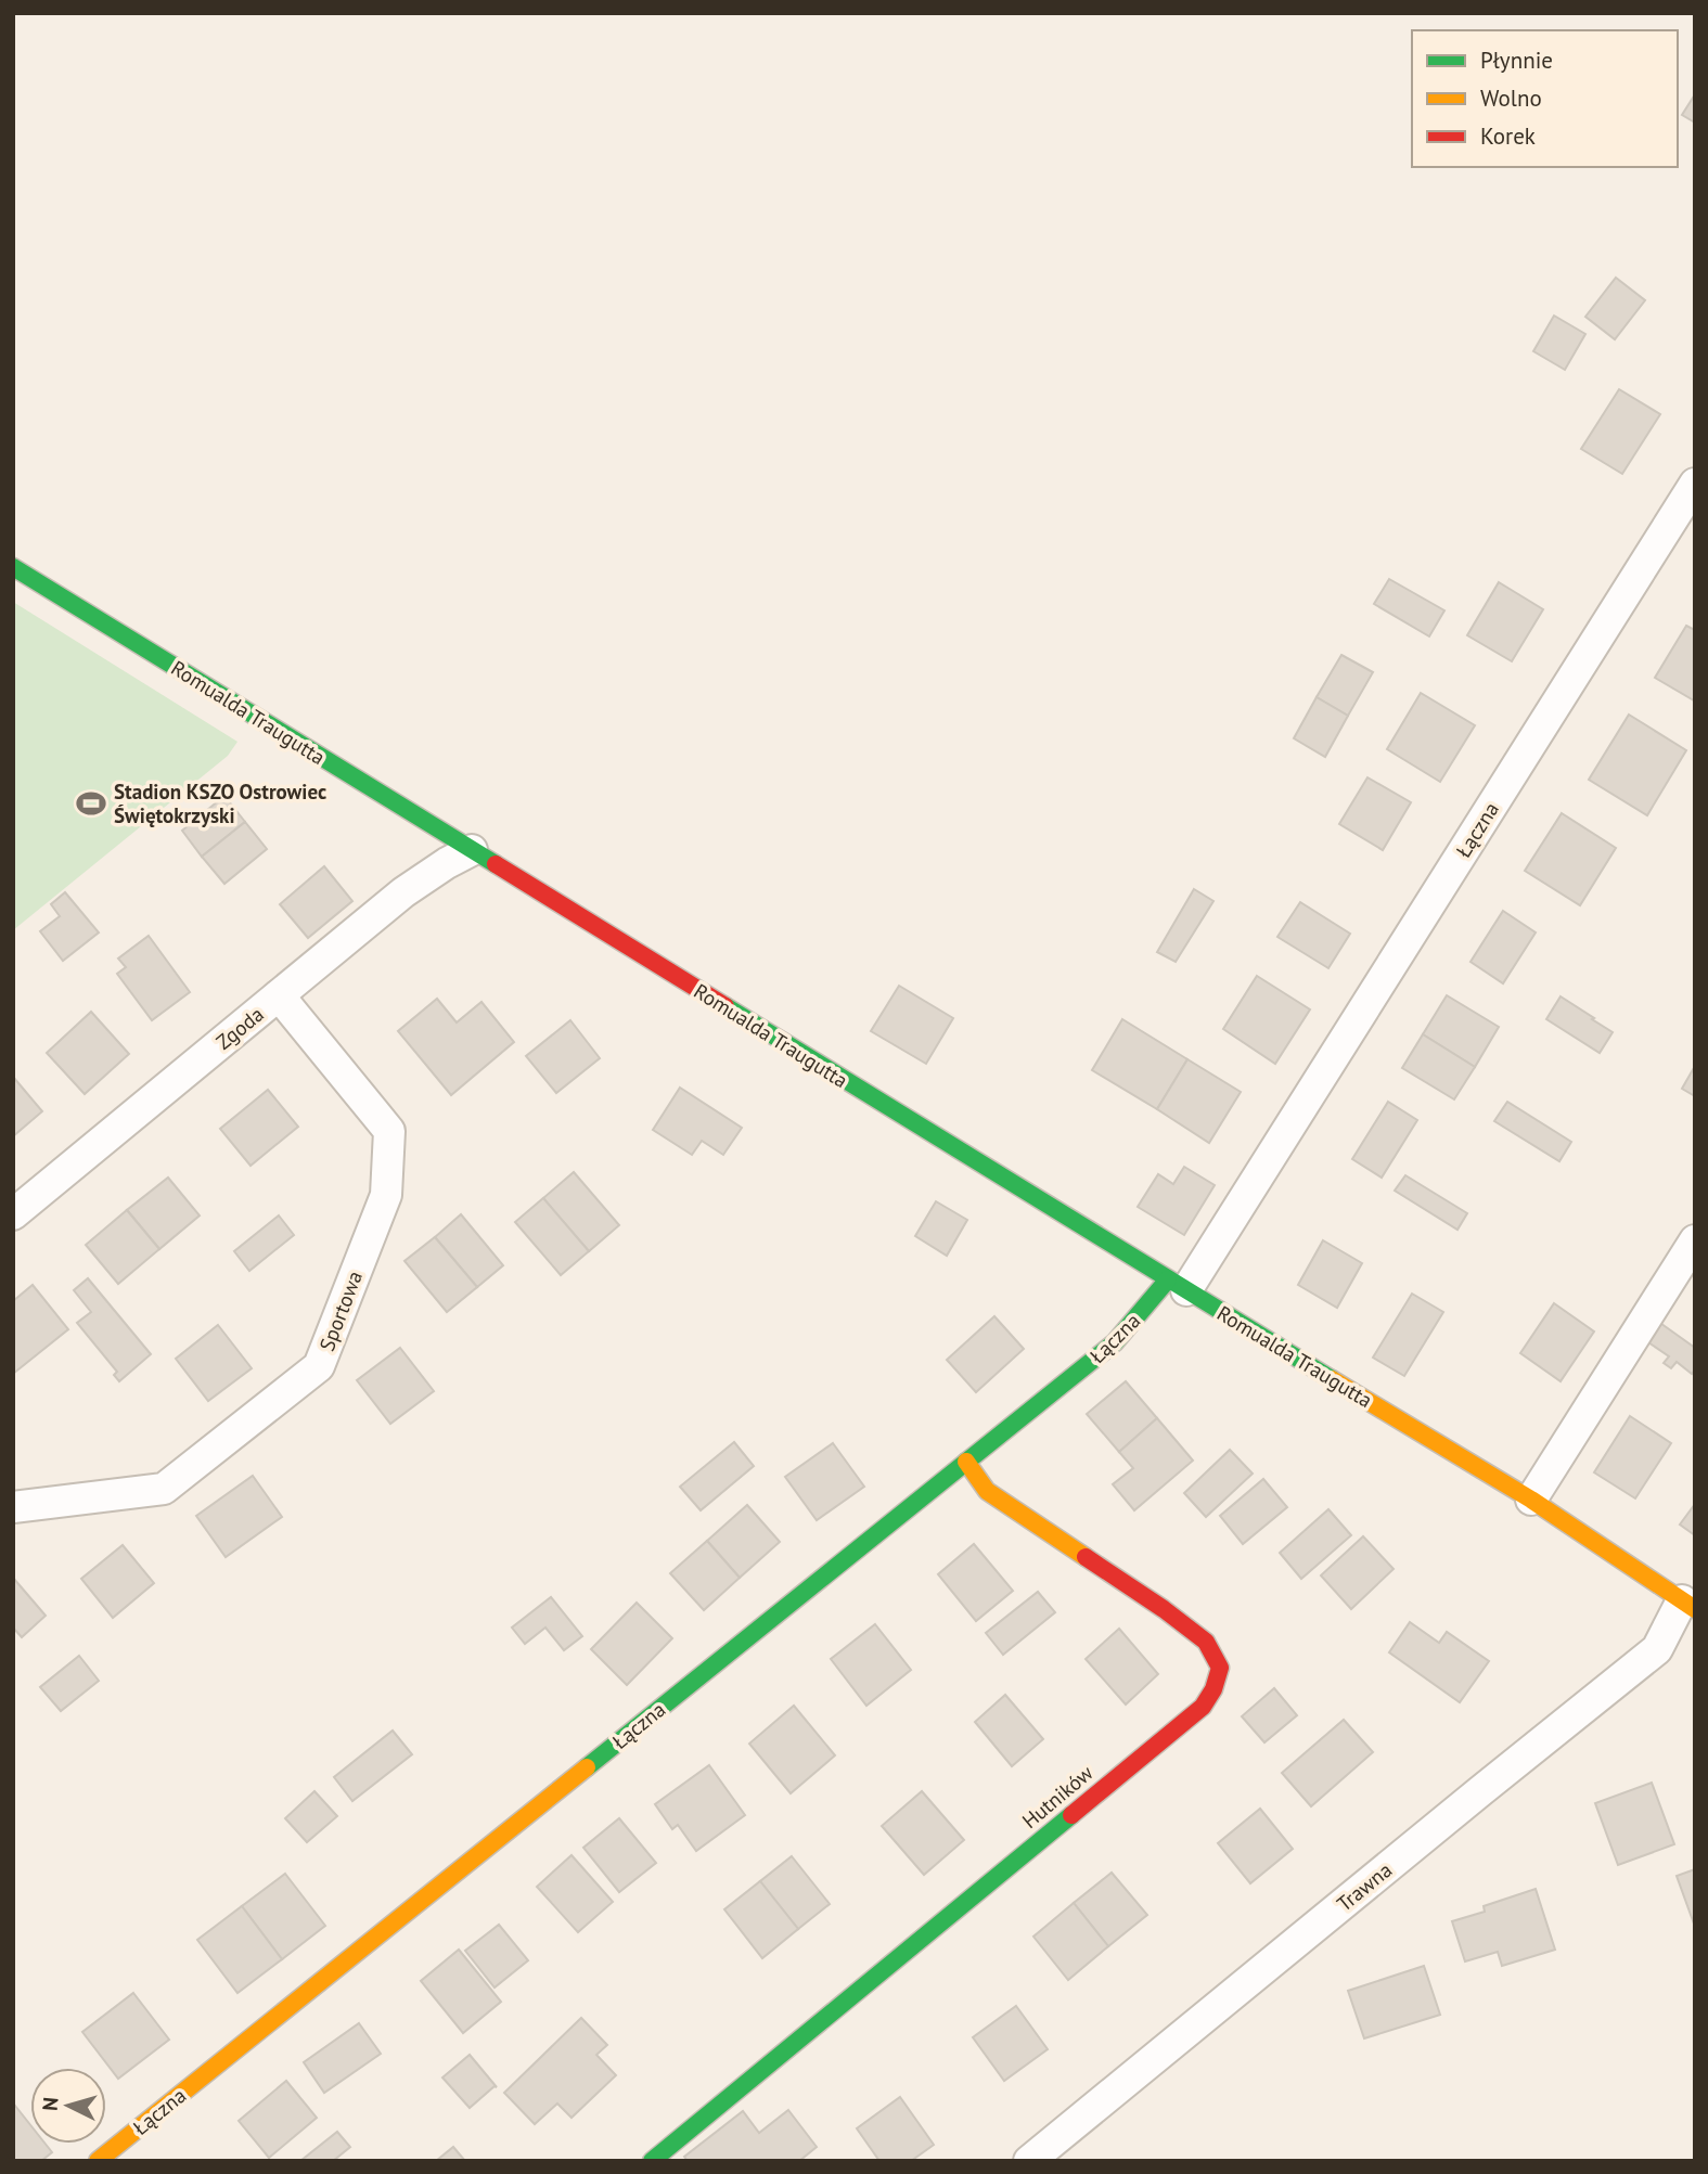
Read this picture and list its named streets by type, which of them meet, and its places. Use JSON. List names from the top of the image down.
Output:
{
  "streets": {
    "street": [
      "Romualda Traugutta",
      "Łączna",
      "Zgoda",
      "Sportowa",
      "Hutników",
      "Trawna"
    ]
  },
  "crossings": [
    ["Romualda Traugutta", "Łączna"],
    ["Romualda Traugutta", "Zgoda"],
    ["Romualda Traugutta", "Trawna"],
    ["Łączna", "Hutników"],
    ["Zgoda", "Sportowa"]
  ],
  "places": {
    "sports": ["Stadion KSZO Ostrowiec Świętokrzyski"]
  },
  "legend": ["Płynnie", "Wolno", "Korek"],
  "north": "left"
}
